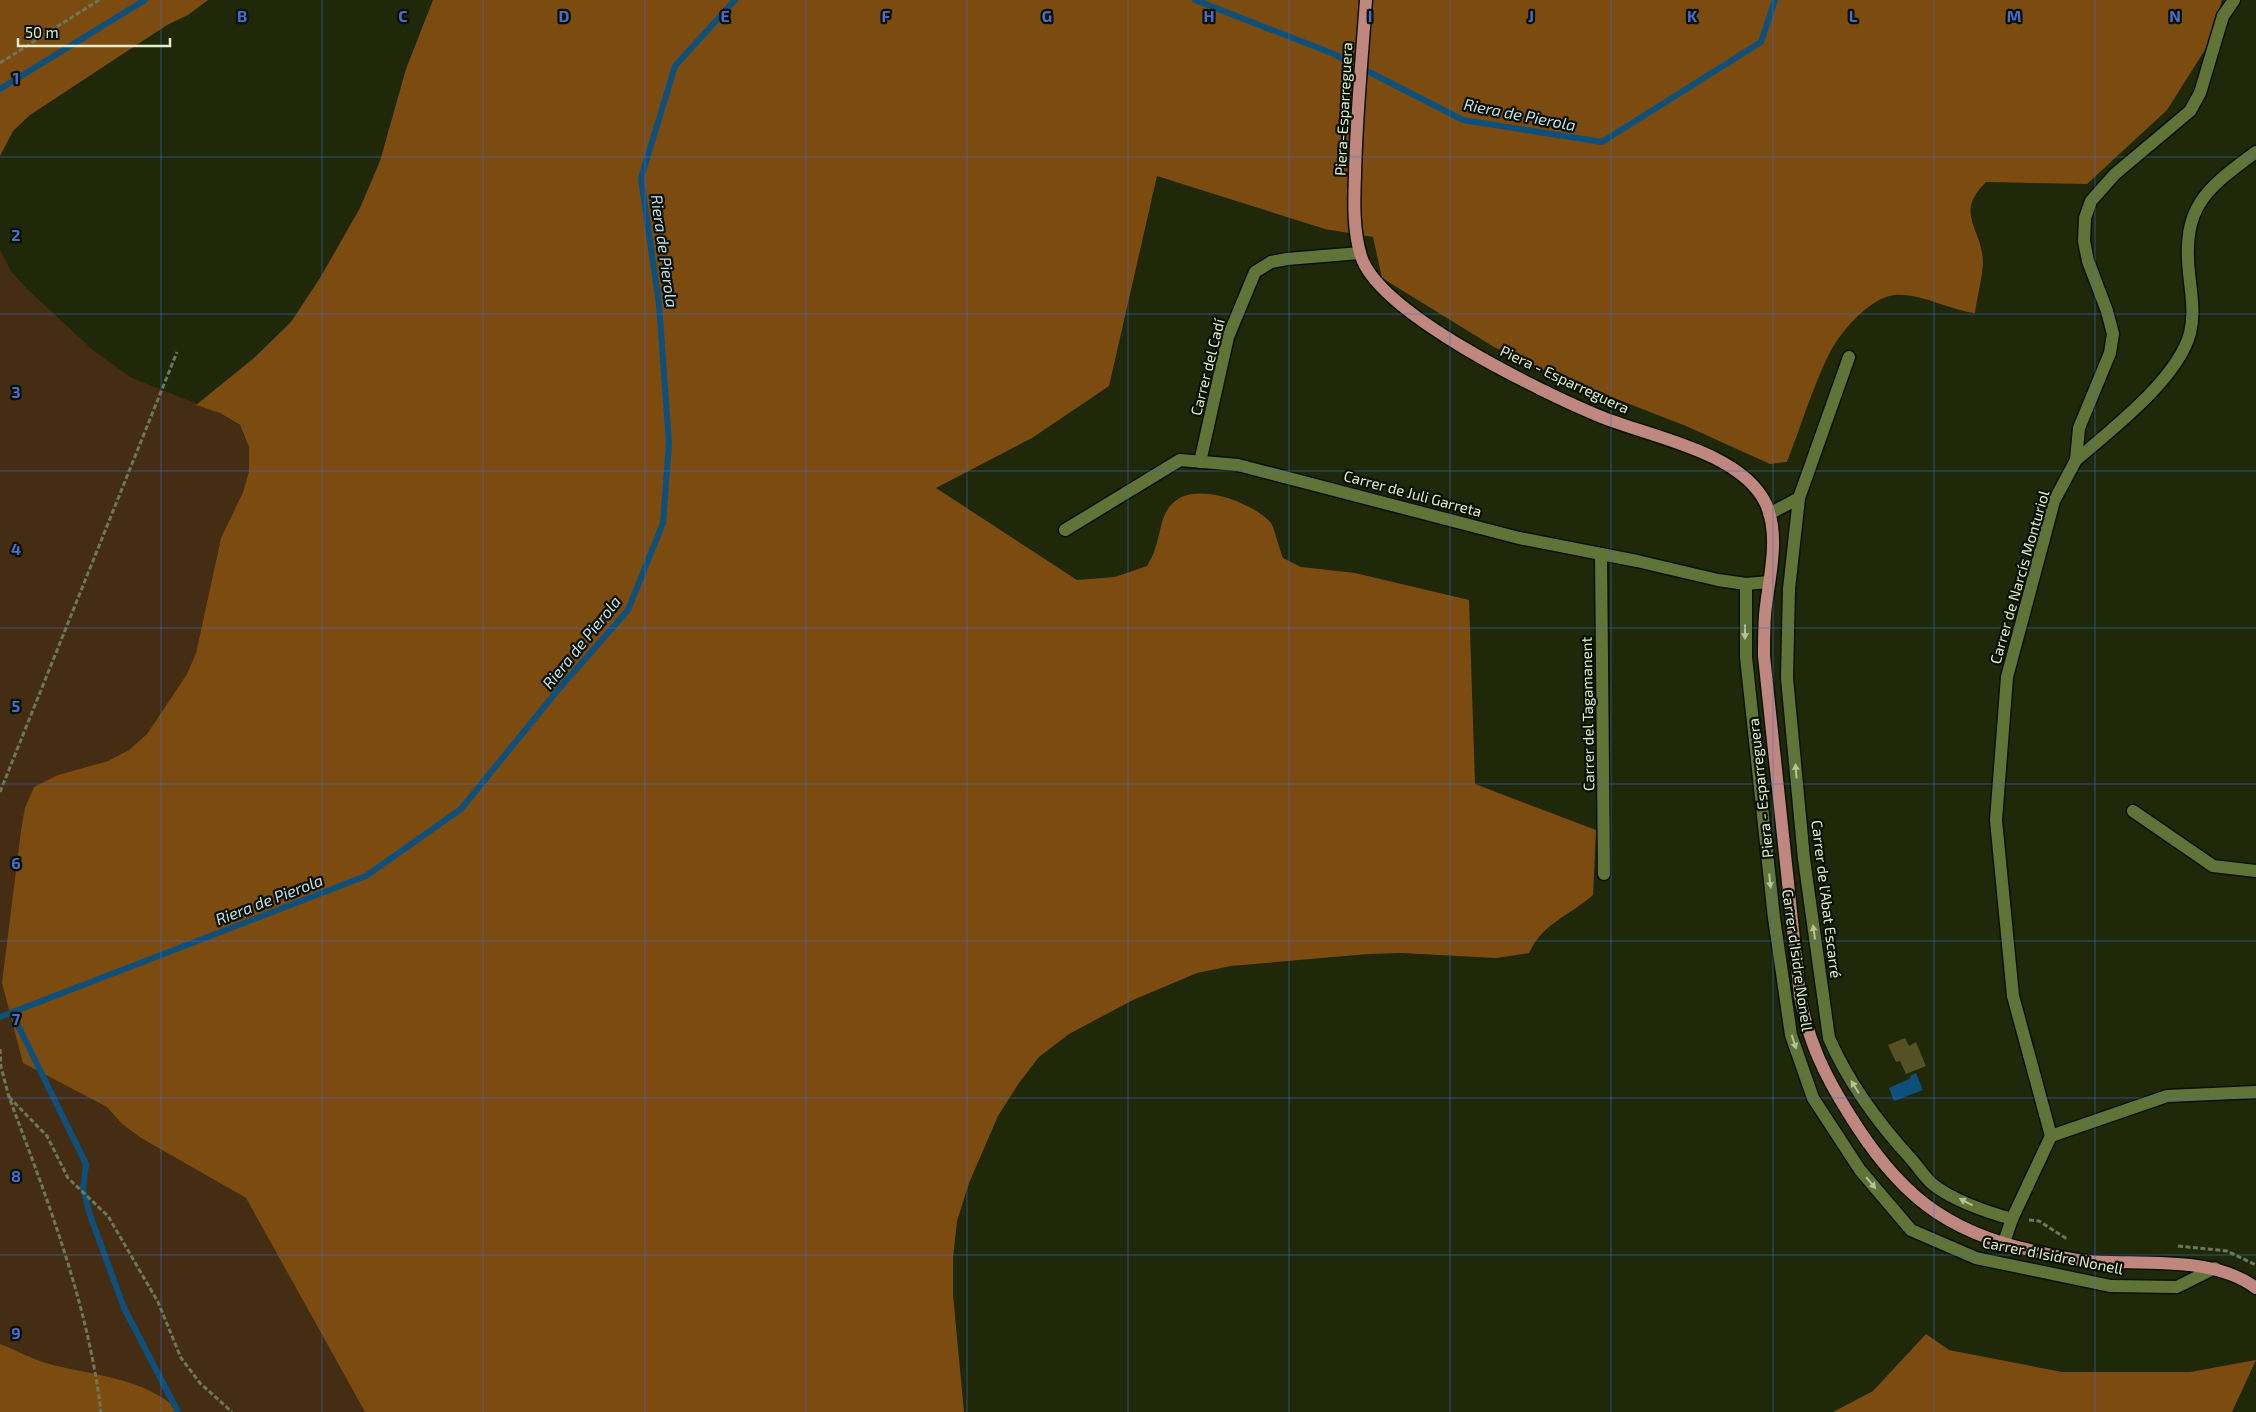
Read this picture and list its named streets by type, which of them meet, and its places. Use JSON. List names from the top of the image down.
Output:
{
  "streets": {
    "main road": ["Piera-Esparreguera", "Piera - Esparreguera"],
    "street": [
      "Carrer del Cadí",
      "Carrer de Juli Garreta",
      "Carrer de Narcís Monturiol",
      "Carrer del Tagamanent",
      "Carrer de l'Abat Escarré",
      "Carrer d'Isidre Nonell"
    ]
  },
  "crossings": [
    ["Piera-Esparreguera", "Piera - Esparreguera"],
    ["Carrer del Cadí", "Piera - Esparreguera"],
    ["Carrer del Cadí", "Carrer de Juli Garreta"],
    ["Piera - Esparreguera", "Carrer de Juli Garreta"],
    ["Piera - Esparreguera", "Carrer d'Isidre Nonell"],
    ["Carrer de Juli Garreta", "Carrer del Tagamanent"],
    ["Carrer de Juli Garreta", "Carrer d'Isidre Nonell"]
  ],
  "one_way": ["Carrer de l'Abat Escarré", "Carrer d'Isidre Nonell"],
  "water": ["Riera de Pierola"],
  "scale_bar": "50 m",
  "grid": {
    "columns": [
      "B",
      "C",
      "D",
      "E",
      "F",
      "G",
      "H",
      "I",
      "J",
      "K",
      "L",
      "M",
      "N"
    ],
    "rows": [
      "1",
      "2",
      "3",
      "4",
      "5",
      "6",
      "7",
      "8",
      "9"
    ]
  }
}
